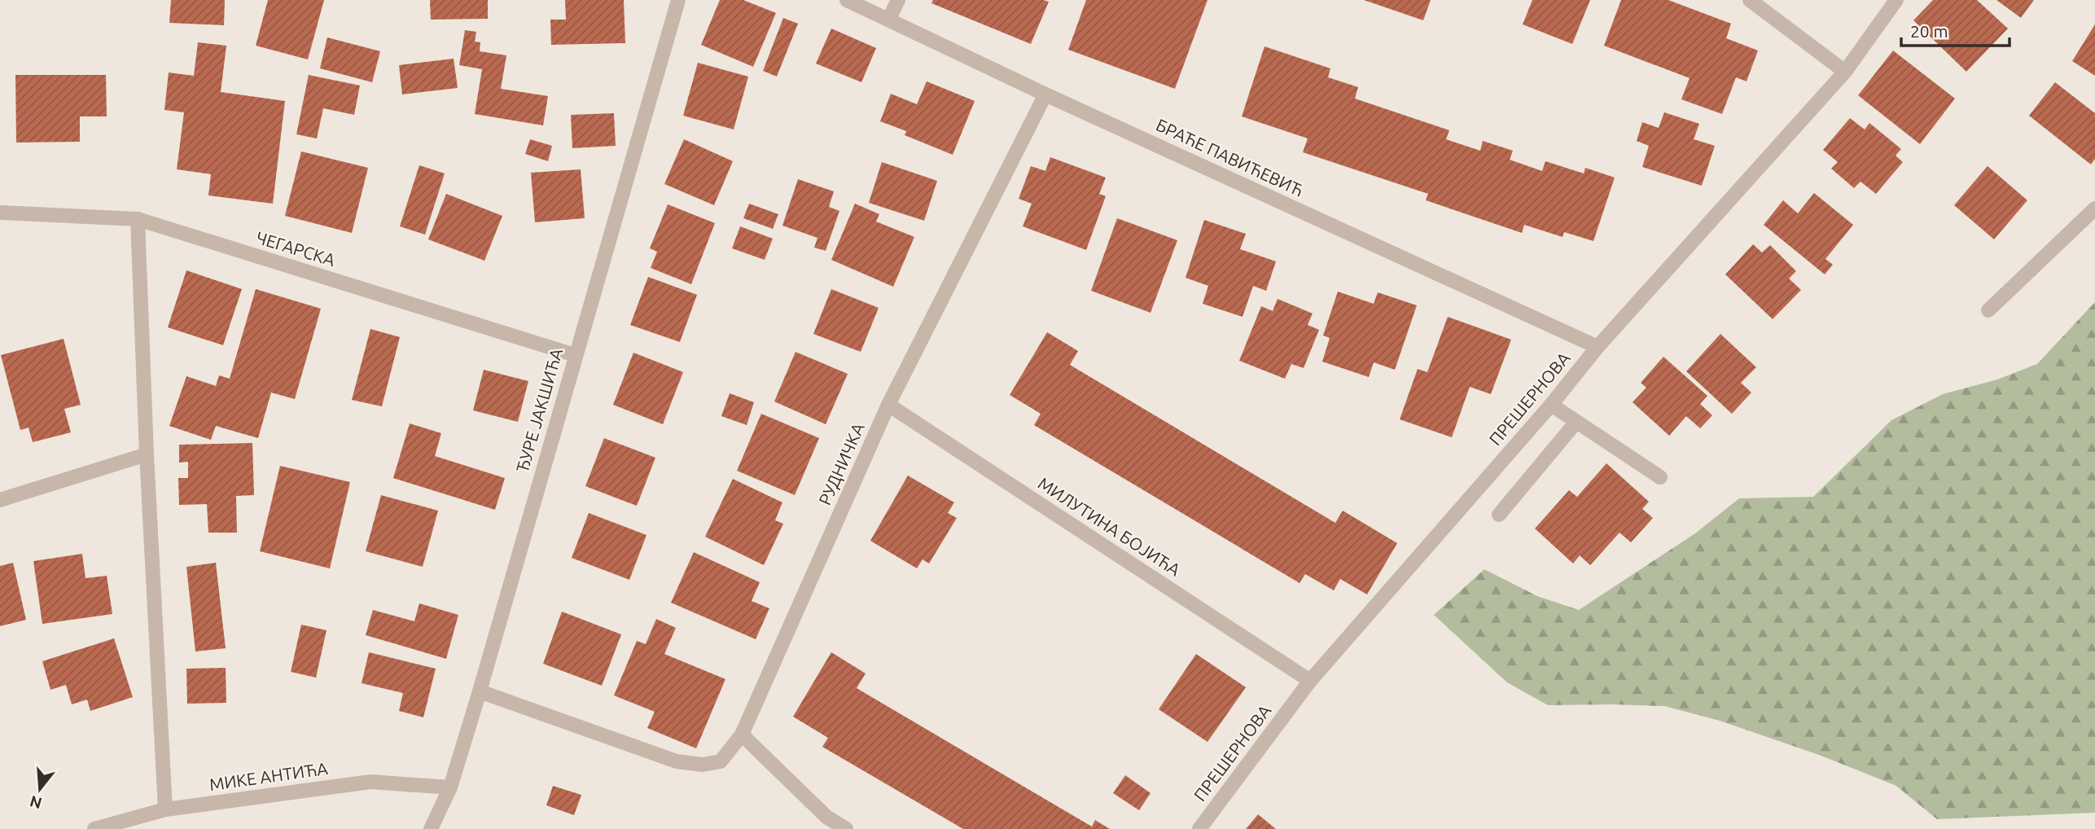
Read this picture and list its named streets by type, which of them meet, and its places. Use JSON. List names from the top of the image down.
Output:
{
  "streets": {
    "street": [
      "БРАЋЕ ПАВИЋЕВИЋ",
      "ЧЕГАРСКА",
      "ПРЕШЕРНОВА",
      "ЂУРЕ ЈАКШИЋА",
      "РУДНИЧКА",
      "МИЛУТИНА БОЈИЋА",
      "МИКЕ АНТИЋА"
    ]
  },
  "crossings": [
    ["БРАЋЕ ПАВИЋЕВИЋ", "ПРЕШЕРНОВА"],
    ["БРАЋЕ ПАВИЋЕВИЋ", "РУДНИЧКА"],
    ["ЧЕГАРСКА", "ЂУРЕ ЈАКШИЋА"],
    ["ПРЕШЕРНОВА", "МИЛУТИНА БОЈИЋА"],
    ["ЂУРЕ ЈАКШИЋА", "РУДНИЧКА"],
    ["ЂУРЕ ЈАКШИЋА", "МИКЕ АНТИЋА"],
    ["РУДНИЧКА", "МИЛУТИНА БОЈИЋА"]
  ],
  "scale_bar": "20 m",
  "north": "bottom"
}
